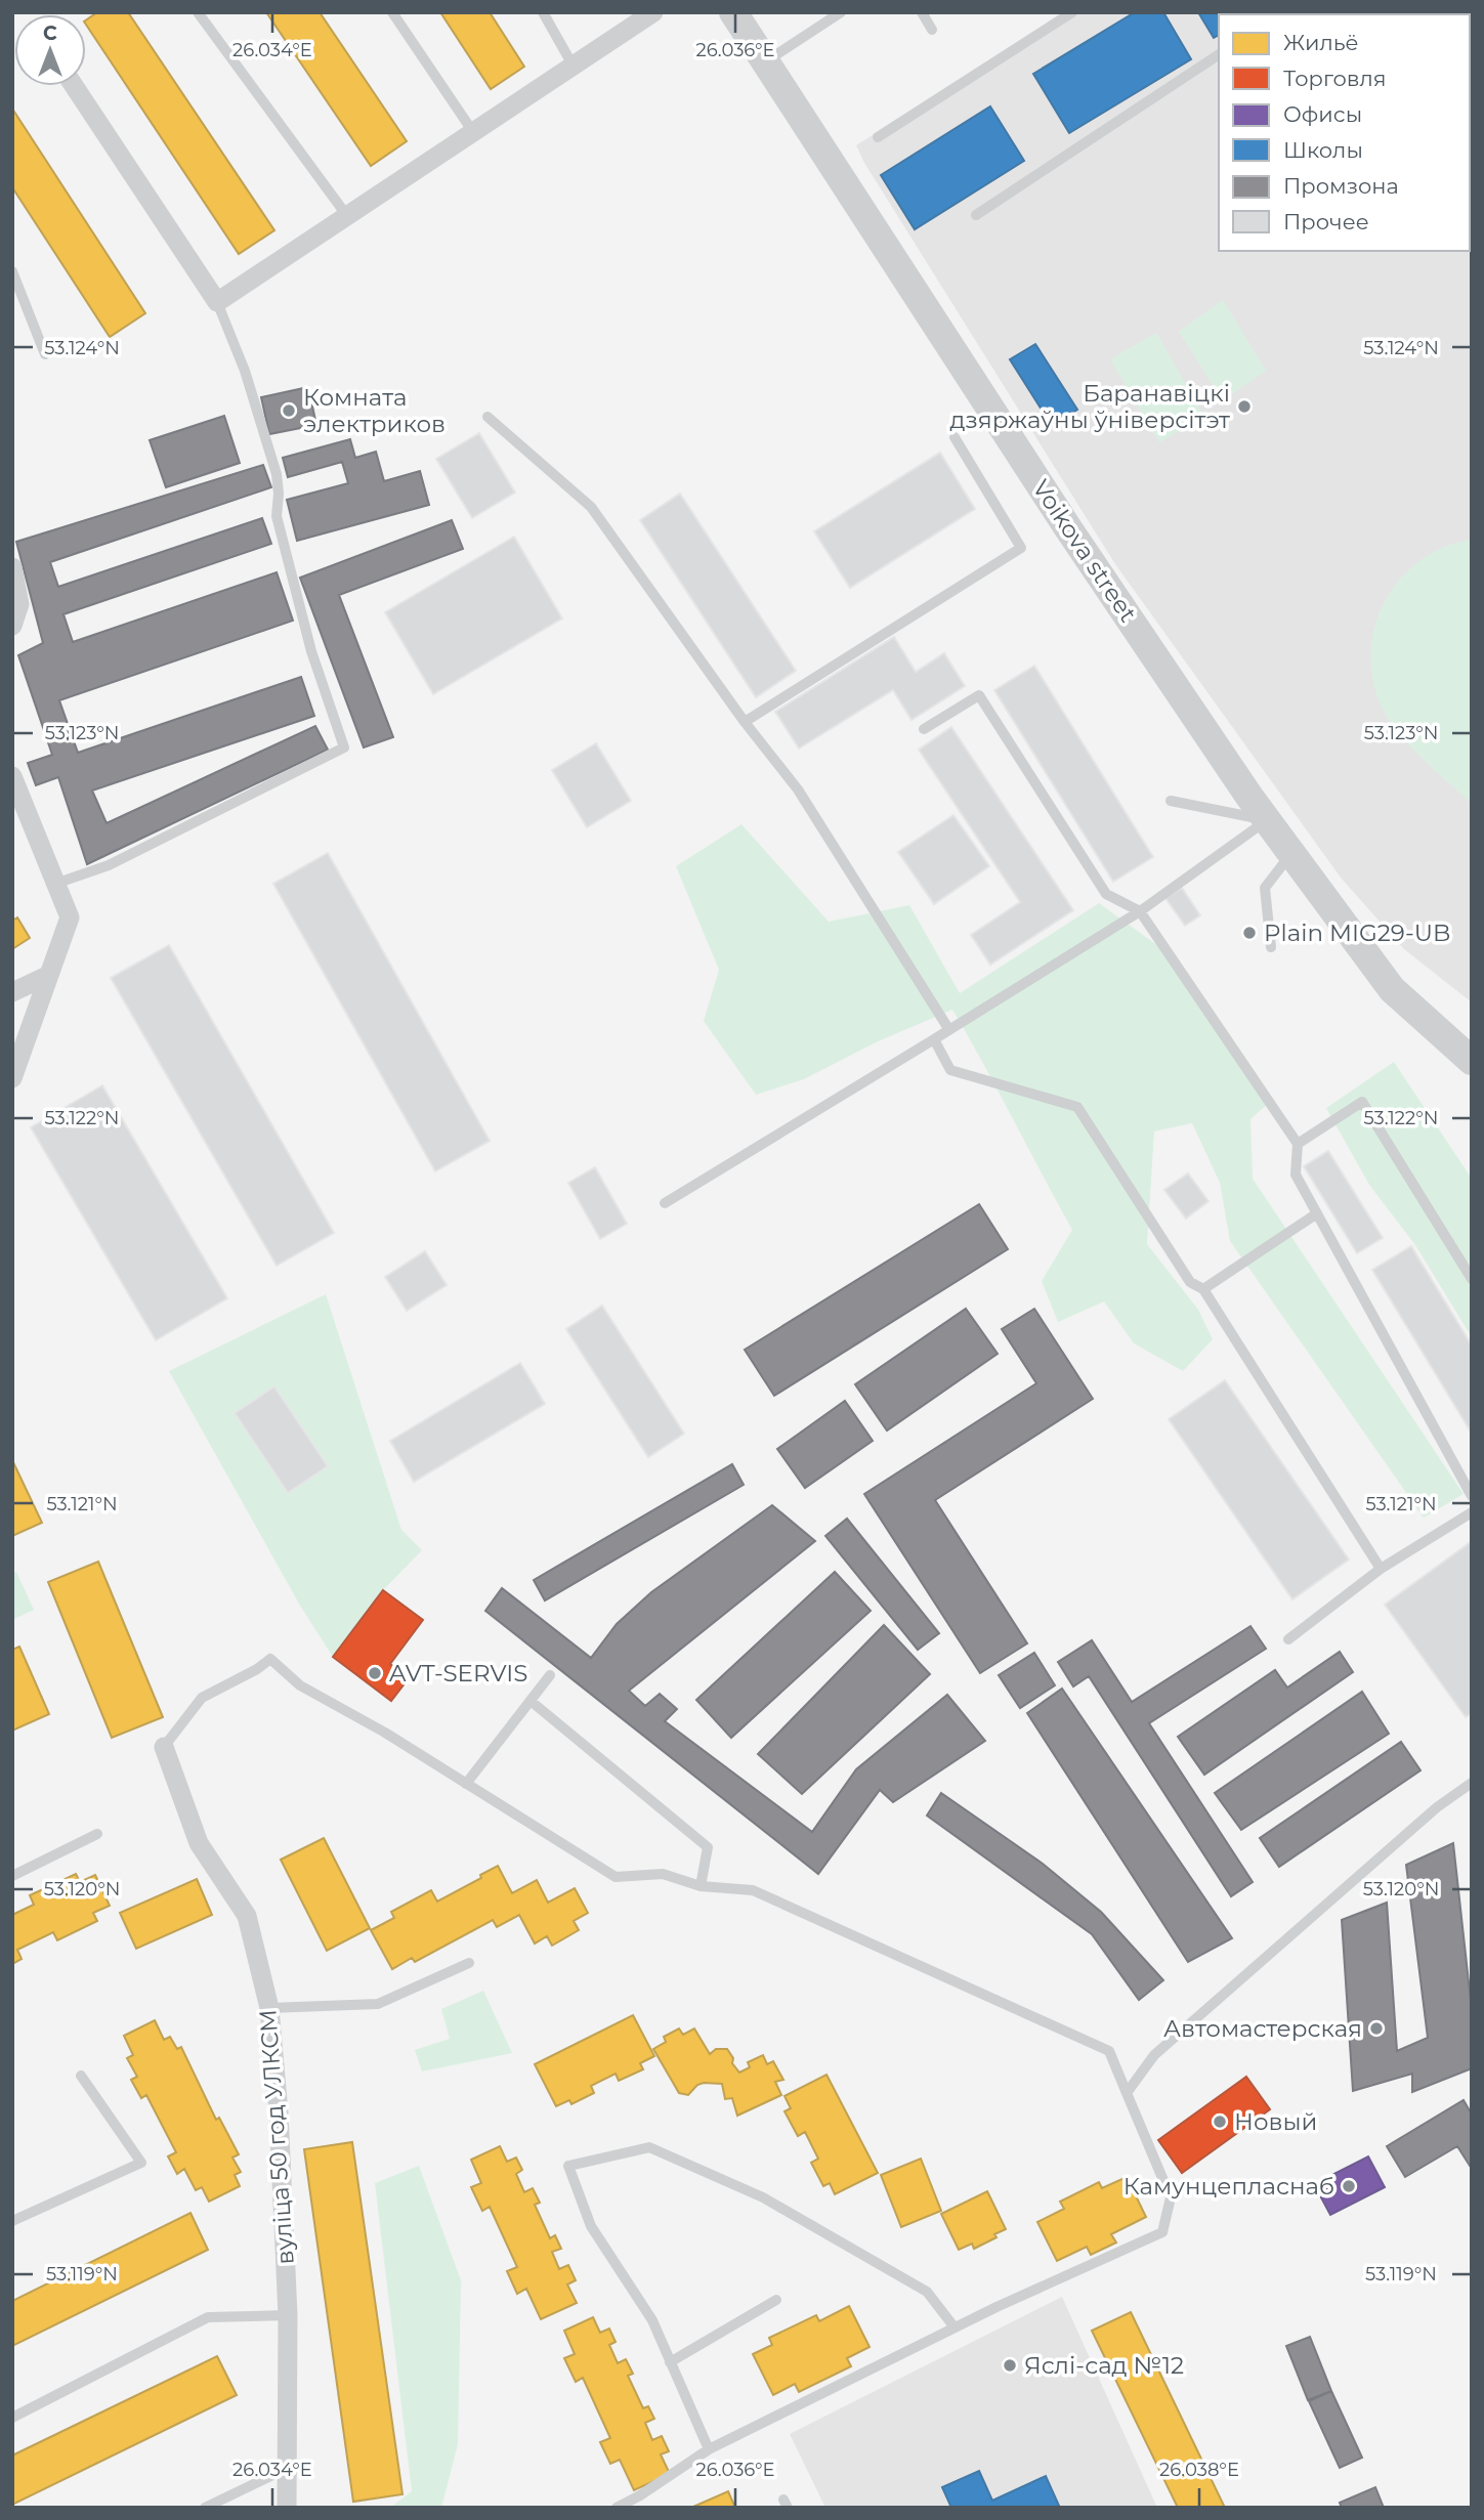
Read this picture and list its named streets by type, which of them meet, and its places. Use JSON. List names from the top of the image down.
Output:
{
  "streets": {
    "main road": ["Voikova street"],
    "street": ["вуліца 50 год УЛКСМ"]
  },
  "places": [
    "Баранавіцкі дзяржаўны ўніверсітэт",
    "Комната электриков",
    "Plain MIG29-UB",
    "AVT-SERVIS",
    "Автомастерская",
    "Новый",
    "Камунцепласнаб",
    "Яслі-сад №12"
  ],
  "legend": [
    "Жильё",
    "Торговля",
    "Офисы",
    "Школы",
    "Промзона",
    "Прочее"
  ],
  "north": "top",
  "coordinates": [
    "26.034°E",
    "26.036°E",
    "53.124°N",
    "53.123°N",
    "53.122°N",
    "53.121°N",
    "53.120°N",
    "53.119°N",
    "26.038°E"
  ]
}
